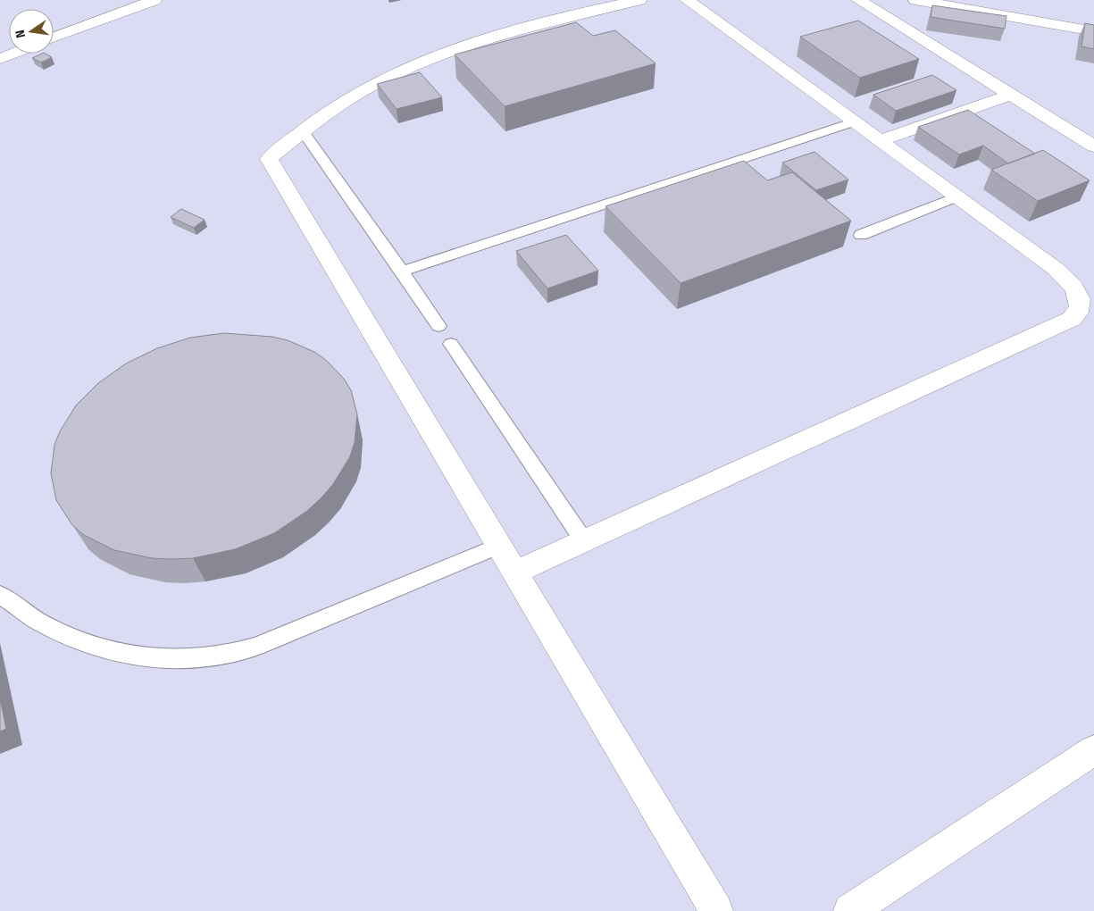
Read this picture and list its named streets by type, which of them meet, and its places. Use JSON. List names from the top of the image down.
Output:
{
  "north": "left"
}
